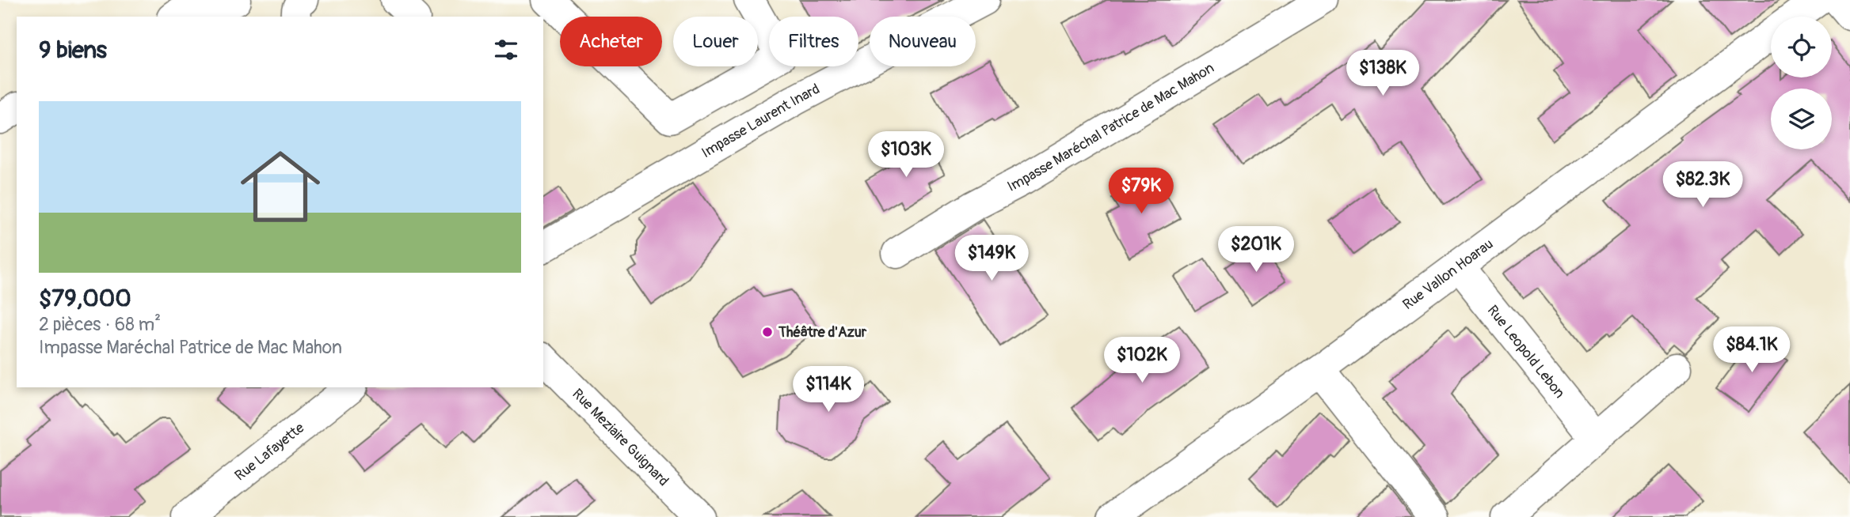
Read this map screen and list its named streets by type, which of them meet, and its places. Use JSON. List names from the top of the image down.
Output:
{
  "streets": {
    "street": [
      "Impasse Laurent Inard",
      "Impasse Maréchal Patrice de Mac Mahon",
      "Rue Vallon Hoarau",
      "Rue Leopold Lebon",
      "Rue Meziaire Guignard",
      "Rue Lafayette"
    ]
  },
  "crossings": [
    ["Rue Vallon Hoarau", "Rue Leopold Lebon"]
  ],
  "places": ["Théâtre d'Azur"],
  "page": {
    "chip": [
      "Acheter",
      "Louer",
      "Filtres",
      "Nouveau"
    ],
    "heading": "9 biens",
    "price": [
      "$138K",
      "$103K",
      "$82.3K",
      "$79K",
      "$201K",
      "$149K",
      "$84.1K",
      "$102K",
      "$114K"
    ],
    "list": [
      {
        "name": "$79,000",
        "note": "2 pièces · 68 m² · Impasse Maréchal Patrice de Mac Mahon"
      }
    ]
  }
}
